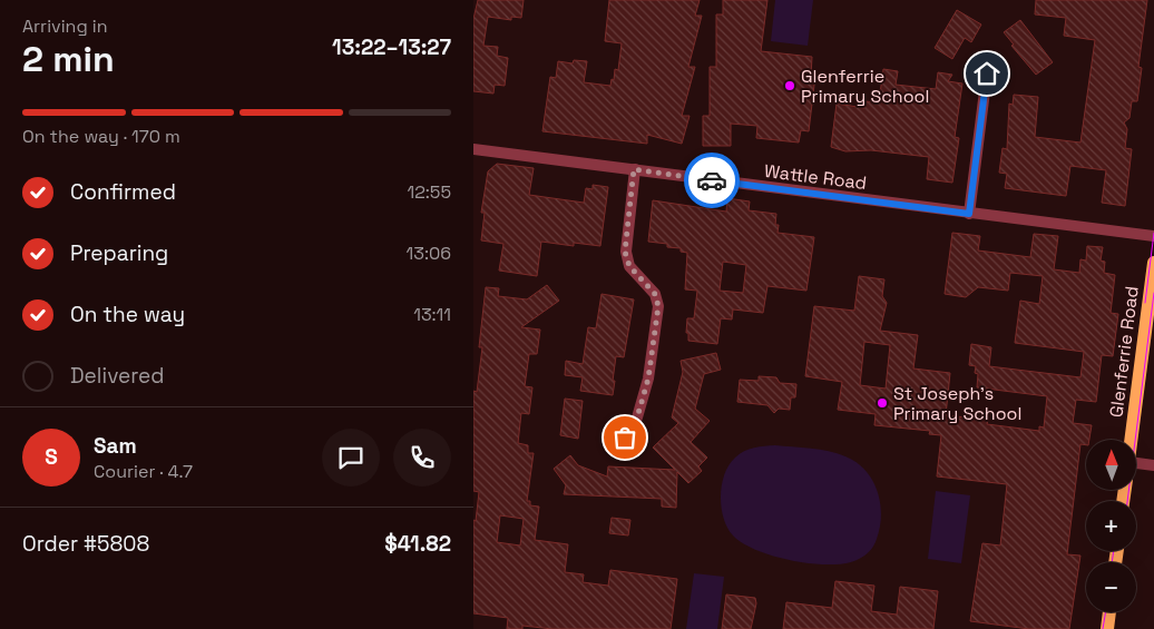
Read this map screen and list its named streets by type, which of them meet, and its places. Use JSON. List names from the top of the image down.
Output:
{
  "streets": {
    "main road": ["Glenferrie Road"],
    "street": ["Wattle Road"]
  },
  "places": ["Glenferrie Primary School", "St Joseph's Primary School"],
  "north": "top",
  "page": {
    "heading": ["2 min", "Arriving in", "13:22–13:27"],
    "panel": [
      "Sam",
      "Courier · 4.7",
      "Order #5808",
      "$41.82"
    ],
    "bar": "On the way · 170 m",
    "list": [
      ["Confirmed", "12:55"],
      ["Preparing", "13:06"],
      ["On the way", "13:11"],
      "Delivered"
    ],
    "round": "S",
    "map_buttons": ["+", "−"]
  }
}
